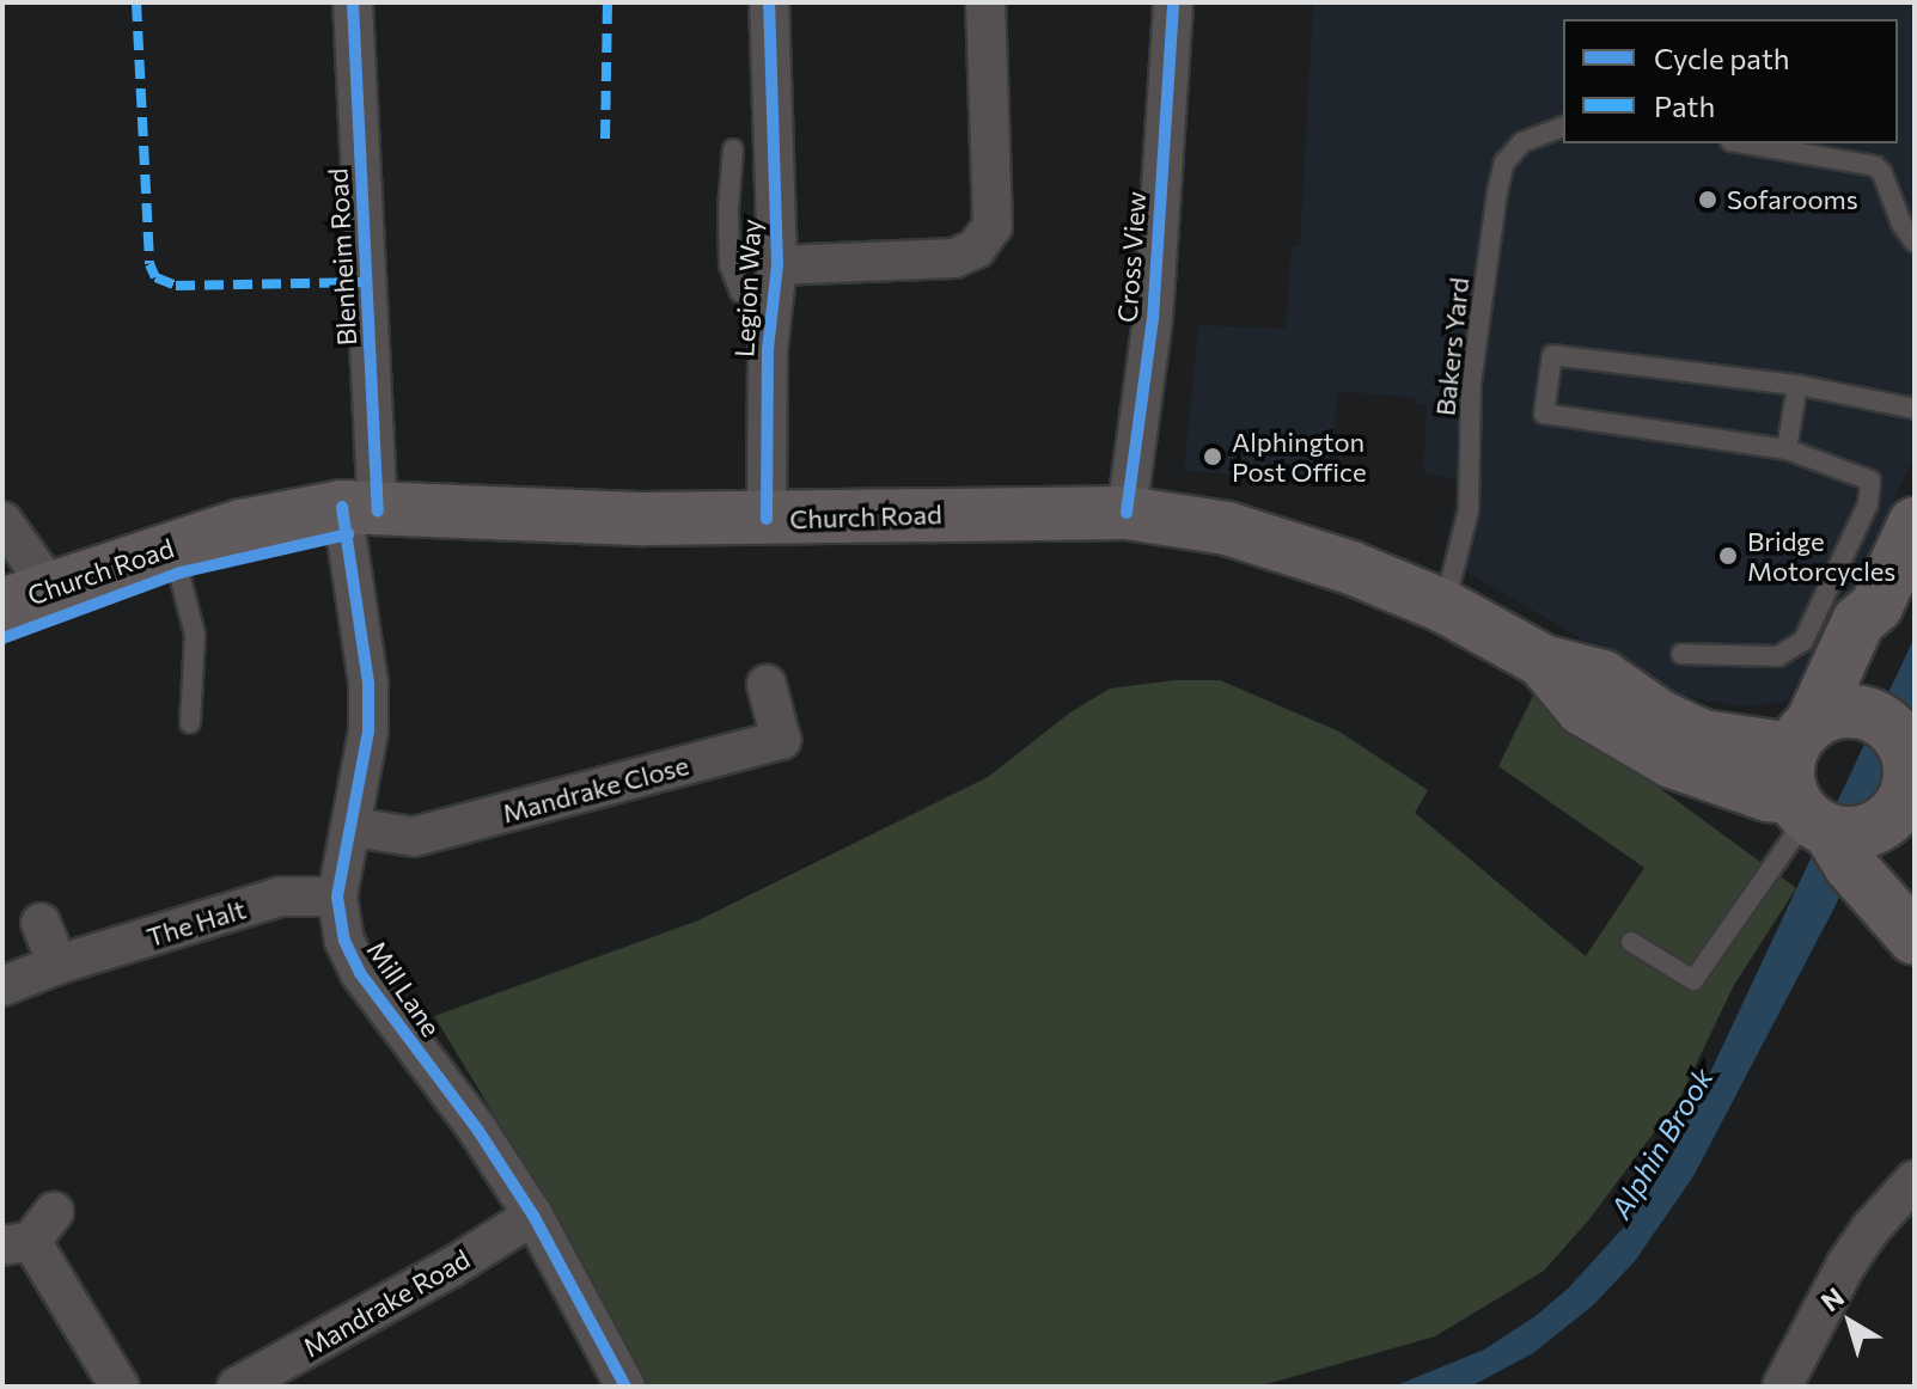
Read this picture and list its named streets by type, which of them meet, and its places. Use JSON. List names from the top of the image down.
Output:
{
  "streets": {
    "main road": ["Church Road"],
    "street": [
      "Blenheim Road",
      "Cross View",
      "Legion Way",
      "Mandrake Close",
      "The Halt",
      "Mill Lane",
      "Mandrake Road"
    ],
    "lane": ["Bakers Yard"]
  },
  "crossings": [
    ["Blenheim Road", "Church Road"],
    ["Blenheim Road", "Mill Lane"],
    ["Cross View", "Church Road"],
    ["Legion Way", "Church Road"],
    ["Bakers Yard", "Church Road"],
    ["Church Road", "Mill Lane"],
    ["Mandrake Close", "Mill Lane"],
    ["The Halt", "Mill Lane"],
    ["Mill Lane", "Mandrake Road"]
  ],
  "water": ["Alphin Brook"],
  "places": ["Sofarooms", "Alphington Post Office", "Bridge Motorcycles"],
  "legend": ["Cycle path", "Path"],
  "north": "top left"
}
